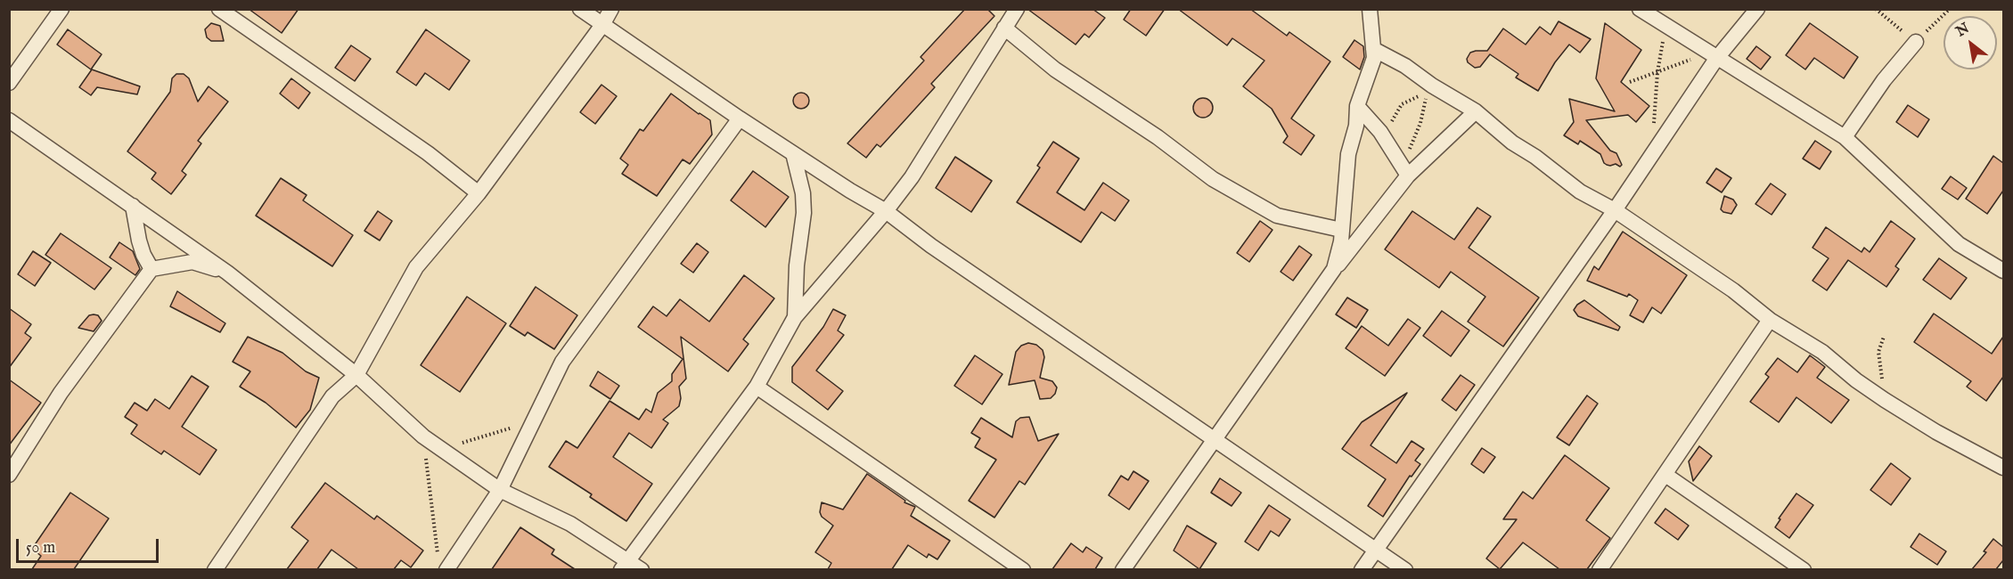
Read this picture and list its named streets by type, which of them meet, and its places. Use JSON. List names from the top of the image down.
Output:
{
  "scale_bar": "50 m",
  "north": "top left"
}
